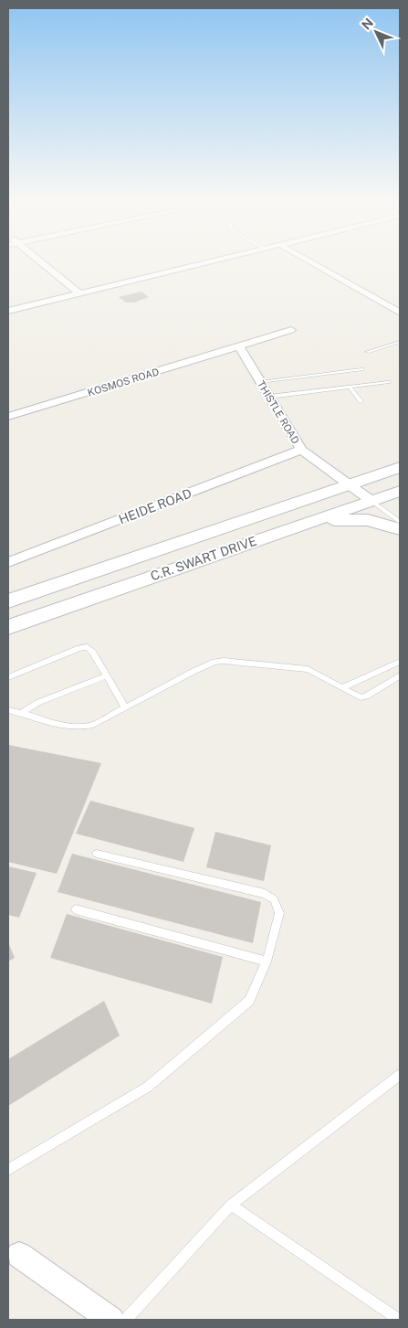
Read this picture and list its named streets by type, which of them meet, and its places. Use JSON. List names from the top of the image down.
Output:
{
  "streets": {
    "main road": ["C.R. SWART DRIVE"],
    "street": ["KOSMOS ROAD", "THISTLE ROAD", "HEIDE ROAD"]
  },
  "crossings": [
    ["KOSMOS ROAD", "THISTLE ROAD"],
    ["THISTLE ROAD", "HEIDE ROAD"],
    ["THISTLE ROAD", "C.R. SWART DRIVE"]
  ],
  "north": "top left"
}
